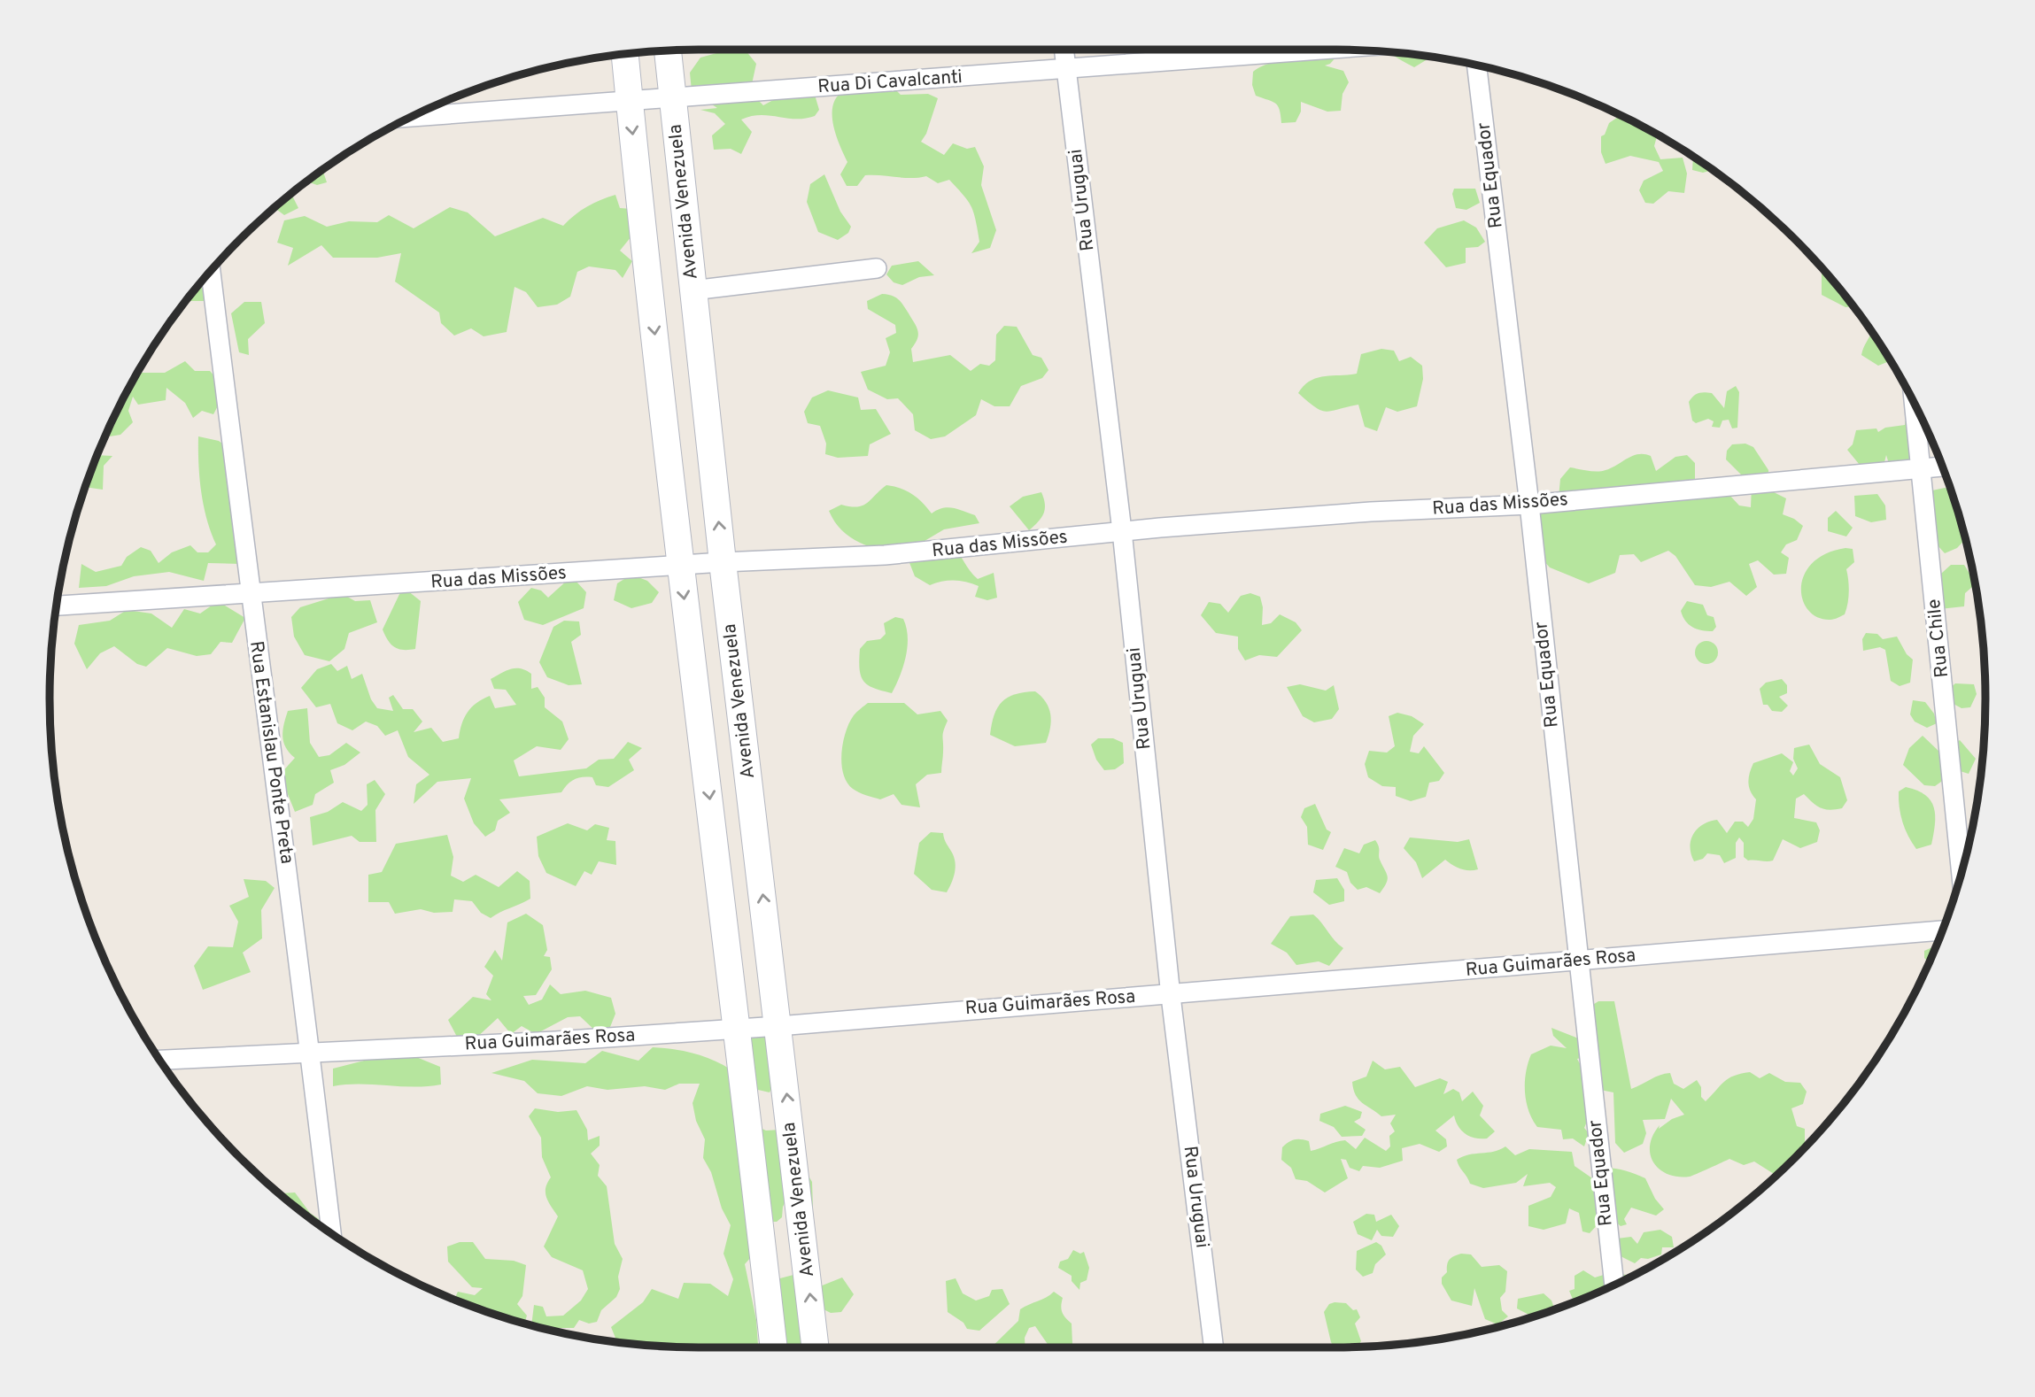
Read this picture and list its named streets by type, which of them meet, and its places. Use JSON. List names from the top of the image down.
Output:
{
  "streets": {
    "main road": ["Avenida Venezuela"],
    "street": [
      "Rua Di Cavalcanti",
      "Rua Equador",
      "Rua Uruguai",
      "Rua das Missões",
      "Rua Chile",
      "Rua Estanislau Ponte Preta",
      "Rua Guimarães Rosa"
    ]
  },
  "crossings": [
    ["Rua Di Cavalcanti", "Rua Uruguai"],
    ["Rua Di Cavalcanti", "Avenida Venezuela"],
    ["Rua Equador", "Rua das Missões"],
    ["Rua Equador", "Rua Guimarães Rosa"],
    ["Rua Uruguai", "Rua das Missões"],
    ["Rua Uruguai", "Rua Guimarães Rosa"],
    ["Avenida Venezuela", "Rua das Missões"],
    ["Avenida Venezuela", "Rua Guimarães Rosa"],
    ["Rua das Missões", "Rua Chile"],
    ["Rua das Missões", "Rua Estanislau Ponte Preta"],
    ["Rua Estanislau Ponte Preta", "Rua Guimarães Rosa"]
  ]
}
